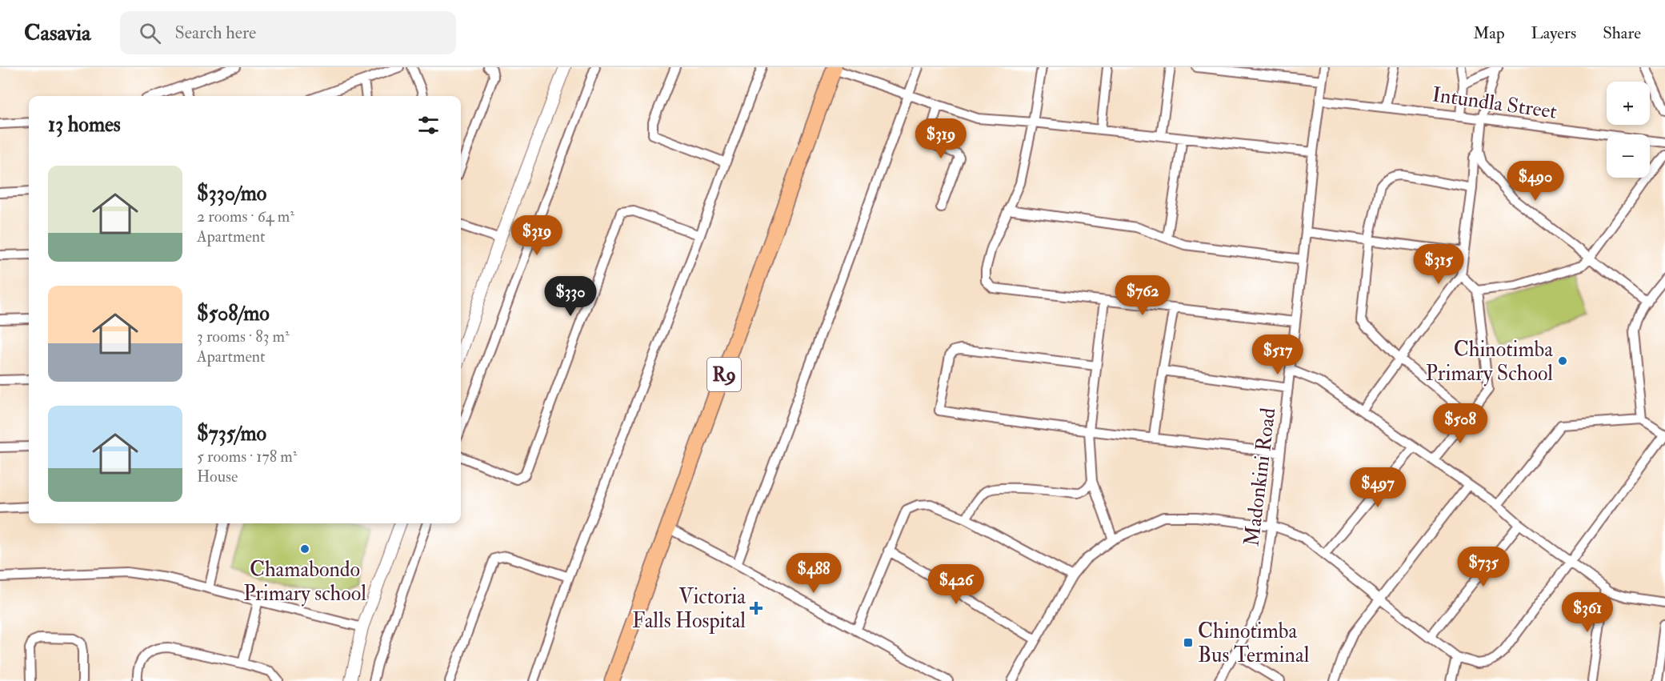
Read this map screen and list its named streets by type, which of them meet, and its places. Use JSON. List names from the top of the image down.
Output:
{
  "streets": {
    "highway": ["R9"],
    "street": ["Intundla Street", "Madonkini Road"]
  },
  "crossings": [
    ["Intundla Street", "Madonkini Road"]
  ],
  "places": {
    "other": ["Chinotimba Primary School", "Chamabondo Primary school"],
    "health": ["Victoria Falls Hospital"],
    "transit": ["Chinotimba Bus Terminal"]
  },
  "page": {
    "header": "Casavia",
    "search": "Search here",
    "nav": ["Map", "Layers", "Share"],
    "map_buttons": ["+", "−"],
    "heading": "13 homes",
    "price": [
      "$319",
      "$490",
      "$319",
      "$315",
      "$762",
      "$330",
      "$517",
      "$508",
      "$497",
      "$735",
      "$488",
      "$426",
      "$361"
    ],
    "list": [
      {
        "name": "$330/mo",
        "note": "2 rooms · 64 m² · Apartment"
      },
      {
        "name": "$508/mo",
        "note": "3 rooms · 83 m² · Apartment"
      },
      {
        "name": "$735/mo",
        "note": "5 rooms · 178 m² · House"
      }
    ]
  }
}
